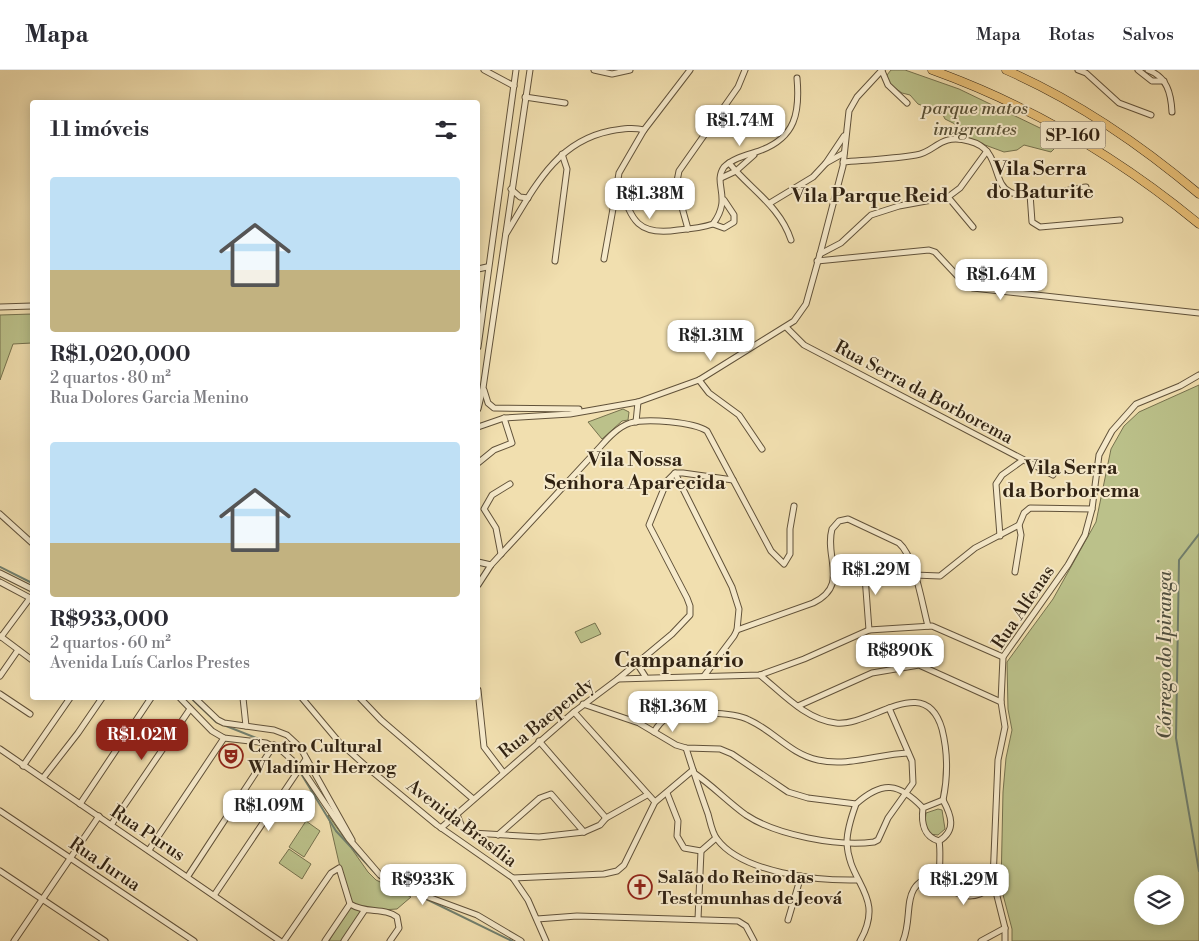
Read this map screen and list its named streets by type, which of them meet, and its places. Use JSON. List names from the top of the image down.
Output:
{
  "streets": {
    "highway": ["SP-160"],
    "street": [
      "Rua Serra da Borborema",
      "Rua Alfenas",
      "Rua Baependy",
      "Avenida Brasília",
      "Rua Purus",
      "Rua Jurua"
    ]
  },
  "crossings": [
    ["Rua Alfenas", "Rua Baependy"],
    ["Rua Baependy", "Avenida Brasília"]
  ],
  "districts": [
    "Vila Serra do Baturite",
    "Vila Parque Reid",
    "Vila Nossa Senhora Aparecida",
    "Vila Serra da Borborema",
    "Campanário"
  ],
  "water": ["Córrego do Ipiranga"],
  "parks": ["parque matos imigrantes"],
  "places": {
    "theatre": ["Centro Cultural Wladimir Herzog"],
    "church": ["Salão do Reino das Testemunhas de Jeová"]
  },
  "page": {
    "header": "Mapa",
    "nav": ["Mapa", "Rotas", "Salvos"],
    "heading": "11 imóveis",
    "price": [
      "R$1.74M",
      "R$1.38M",
      "R$1.64M",
      "R$1.31M",
      "R$1.29M",
      "R$890K",
      "R$1.36M",
      "R$1.02M",
      "R$1.09M",
      "R$933K",
      "R$1.29M"
    ],
    "list": [
      {
        "name": "R$1,020,000",
        "note": "2 quartos · 80 m² · Rua Dolores Garcia Menino"
      },
      {
        "name": "R$933,000",
        "note": "2 quartos · 60 m² · Avenida Luís Carlos Prestes"
      }
    ]
  }
}
